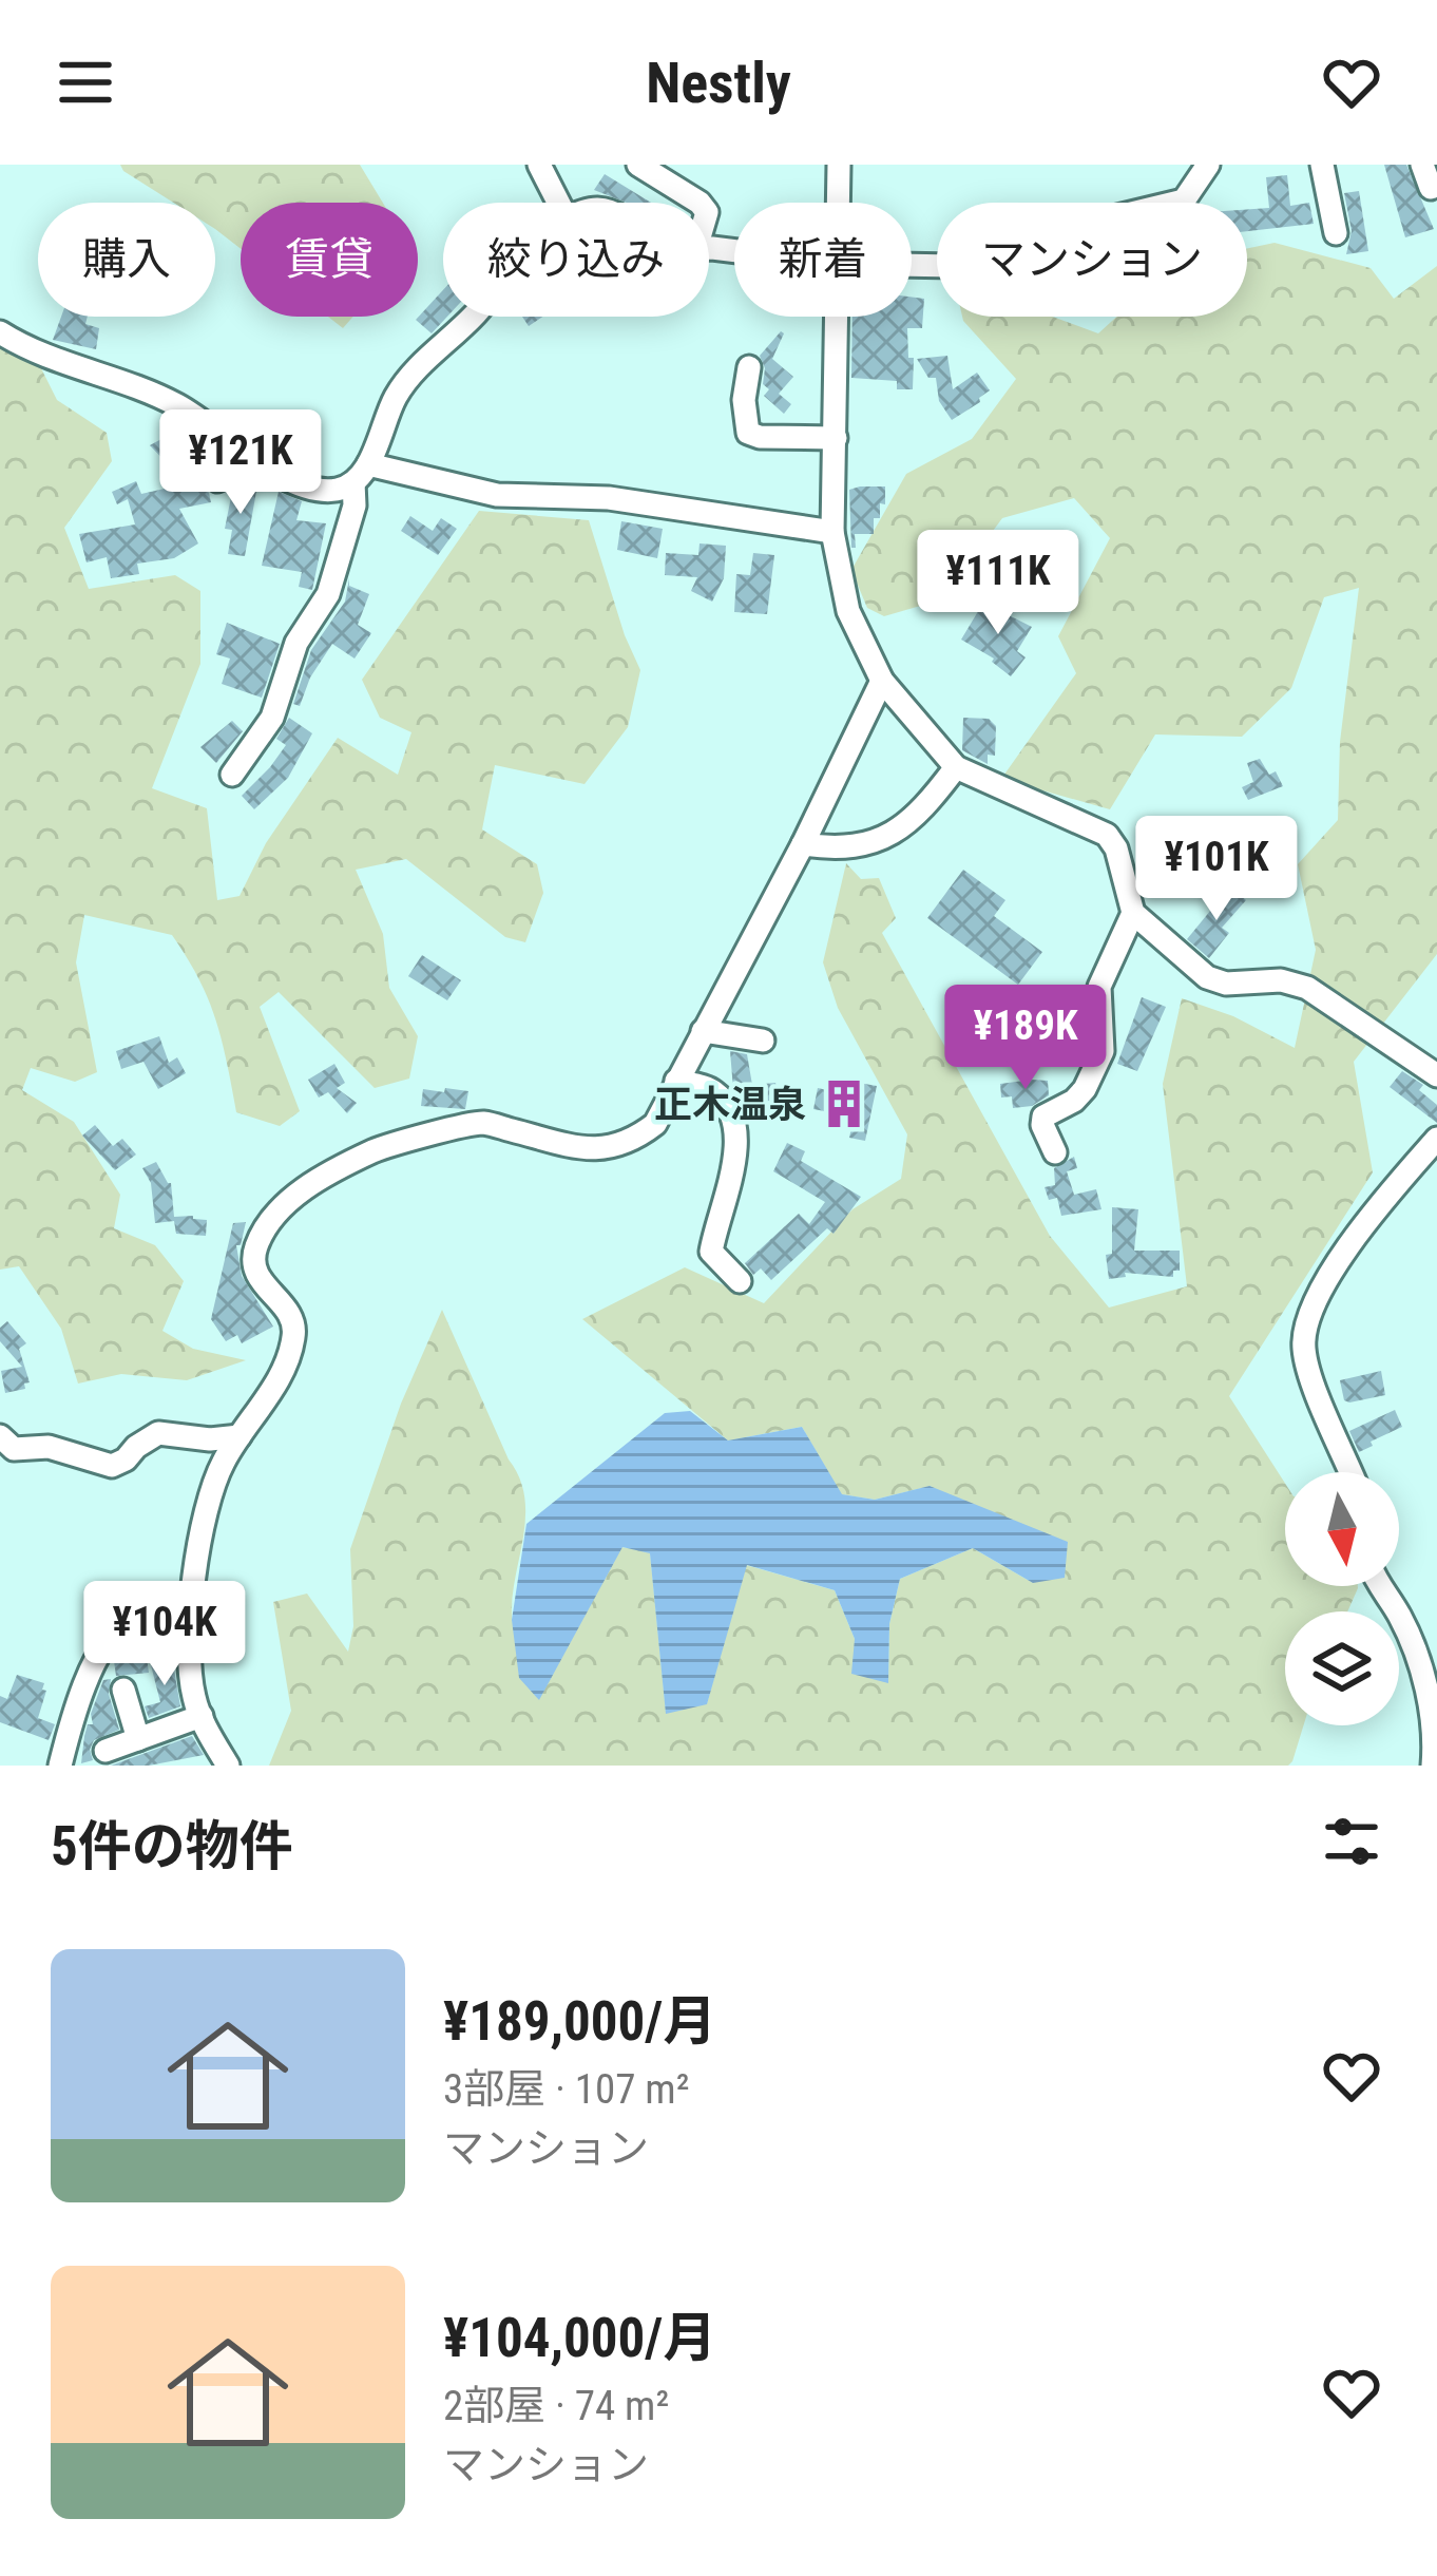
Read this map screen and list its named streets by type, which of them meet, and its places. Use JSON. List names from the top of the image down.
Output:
{
  "places": {
    "building": ["正木温泉"]
  },
  "north": "bottom",
  "page": {
    "header": "Nestly",
    "chip": [
      "購入",
      "賃貸",
      "絞り込み",
      "新着",
      "マンション"
    ],
    "price": [
      "¥121K",
      "¥111K",
      "¥101K",
      "¥189K",
      "¥104K"
    ],
    "heading": "5件の物件",
    "list": [
      {
        "name": "¥189,000/月",
        "note": "3部屋 · 107 m² · マンション"
      },
      {
        "name": "¥104,000/月",
        "note": "2部屋 · 74 m² · マンション"
      }
    ]
  }
}
